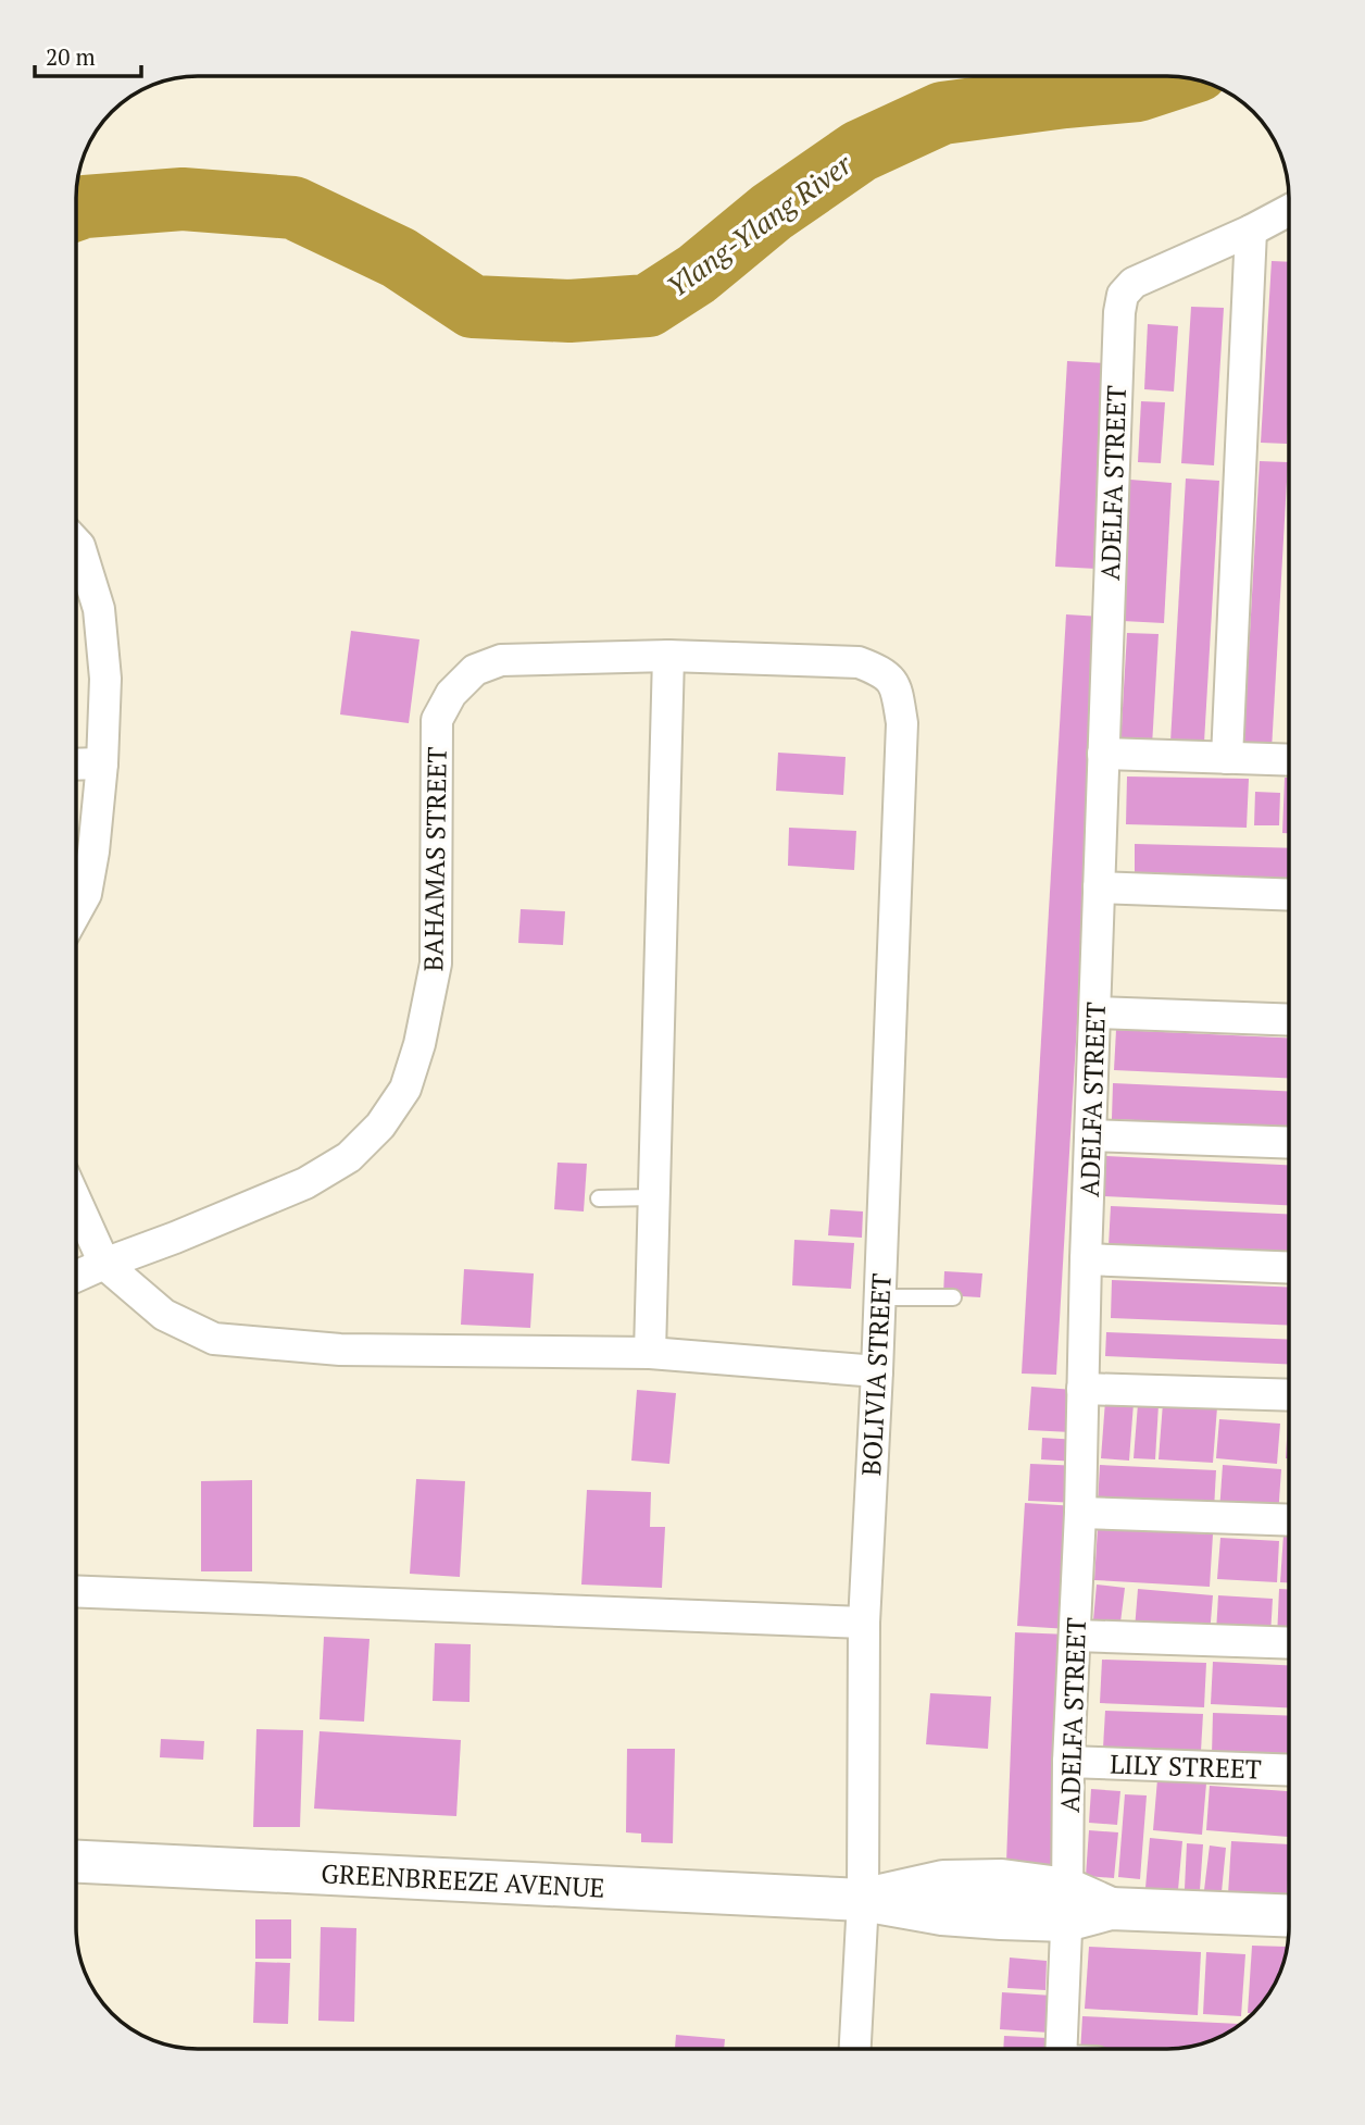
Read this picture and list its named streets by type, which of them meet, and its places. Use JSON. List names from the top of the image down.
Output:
{
  "streets": {
    "street": [
      "ADELFA STREET",
      "BAHAMAS STREET",
      "BOLIVIA STREET",
      "LILY STREET",
      "GREENBREEZE AVENUE"
    ]
  },
  "crossings": [
    ["ADELFA STREET", "LILY STREET"],
    ["ADELFA STREET", "GREENBREEZE AVENUE"],
    ["BAHAMAS STREET", "BOLIVIA STREET"],
    ["BOLIVIA STREET", "GREENBREEZE AVENUE"]
  ],
  "water": ["Ylang-Ylang River"],
  "scale_bar": "20 m"
}
